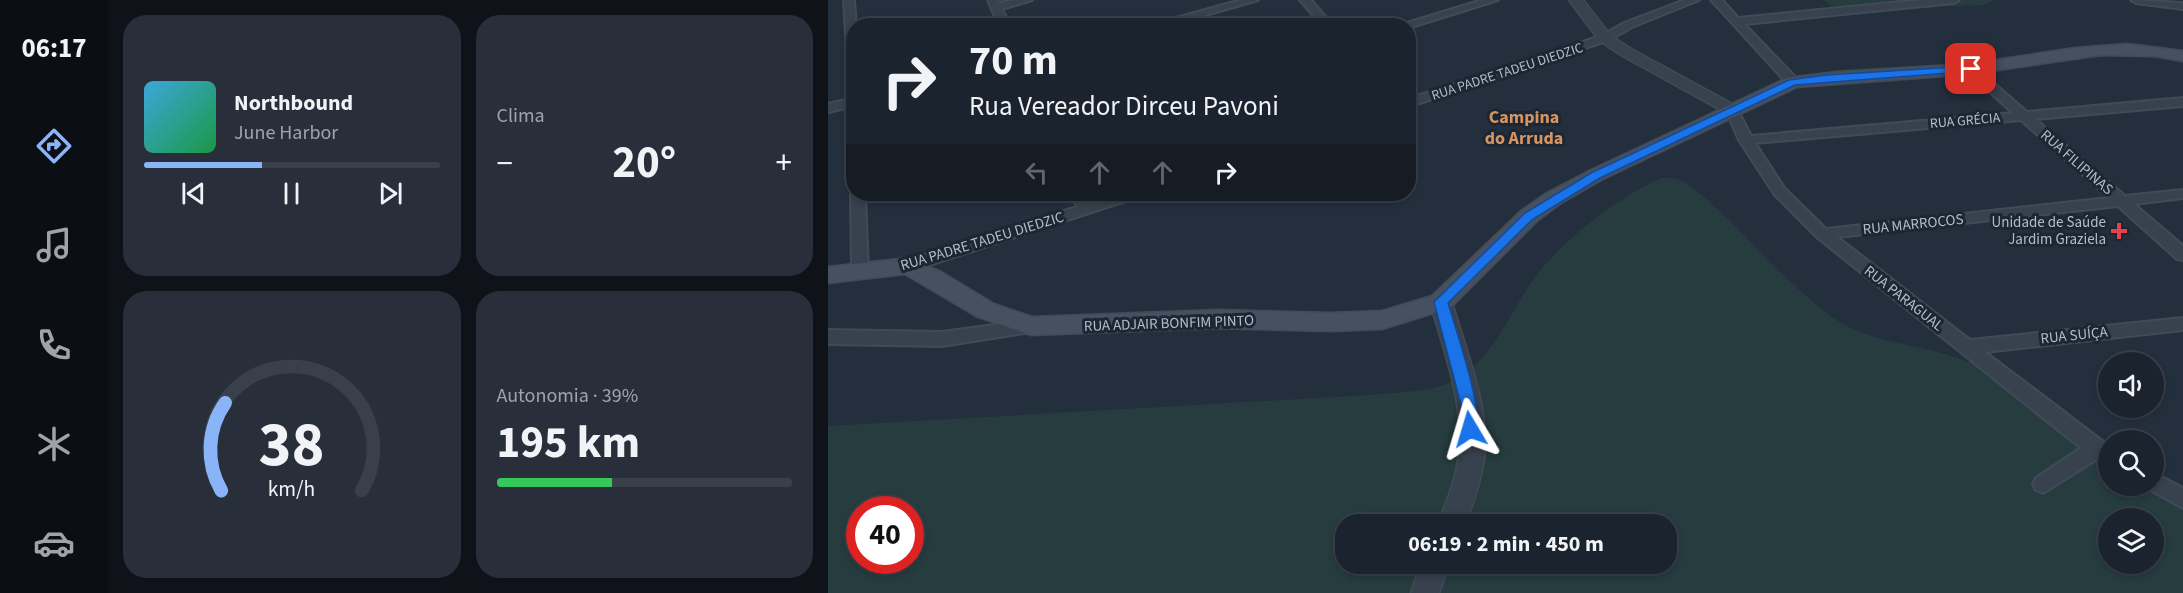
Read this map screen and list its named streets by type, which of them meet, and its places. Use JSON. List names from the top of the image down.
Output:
{
  "streets": {
    "main road": ["RUA PADRE TADEU DIEDZIC", "RUA ADJAIR BONFIM PINTO"],
    "street": [
      "RUA GRÉCIA",
      "RUA FILIPINAS",
      "RUA MARROCOS",
      "RUA PARAGUAL",
      "RUA SUÍÇA"
    ]
  },
  "crossings": [
    ["RUA PADRE TADEU DIEDZIC", "RUA ADJAIR BONFIM PINTO"],
    ["RUA GRÉCIA", "RUA FILIPINAS"],
    ["RUA GRÉCIA", "RUA PARAGUAL"],
    ["RUA FILIPINAS", "RUA MARROCOS"],
    ["RUA MARROCOS", "RUA PARAGUAL"],
    ["RUA PARAGUAL", "RUA SUÍÇA"]
  ],
  "districts": ["Campina do Arruda"],
  "places": {
    "health": ["Unidade de Saúde Jardim Graziela"]
  },
  "page": {
    "tabs": "06:17",
    "tile": [
      "Clima",
      ["Autonomia · 39%", "195 km"]
    ],
    "turn": ["70 m", "Rua Vereador Dirceu Pavoni"],
    "song": ["Northbound", "June Harbor"],
    "heat": ["−", "20°", "+"],
    "limit": "40",
    "trip": "06:19 · 2 min · 450 m",
    "gauge": ["38", "km/h"]
  }
}
